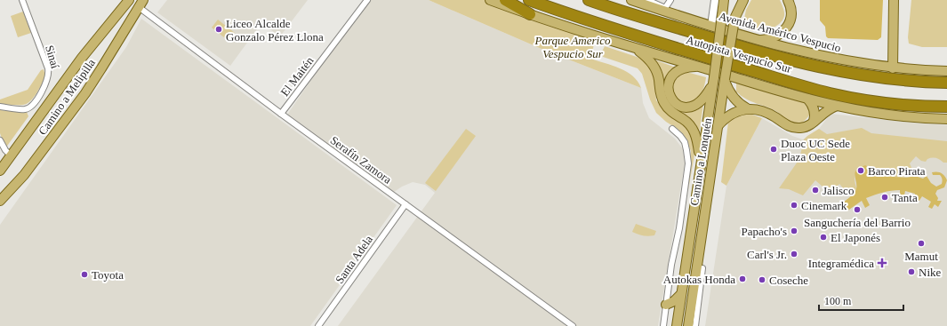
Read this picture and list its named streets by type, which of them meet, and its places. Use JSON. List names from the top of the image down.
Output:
{
  "streets": {
    "highway": ["Autopista Vespucio Sur"],
    "main road": ["Avenida Américo Vespucio", "Camino a Melipilla", "Camino a Lonquén"],
    "street": [
      "Sinaí",
      "El Maitén",
      "Serafín Zamora",
      "Santa Adela"
    ]
  },
  "crossings": [
    ["El Maitén", "Serafín Zamora"],
    ["Camino a Melipilla", "Serafín Zamora"],
    ["Serafín Zamora", "Santa Adela"]
  ],
  "parks": ["Parque Americo Vespucio Sur"],
  "places": {
    "other": [
      "Liceo Alcalde Gonzalo Pérez Llona",
      "Duoc UC Sede Plaza Oeste",
      "Barco Pirata",
      "Jalisco",
      "Tanta",
      "Cinemark",
      "Sanguchería del Barrio",
      "Papacho's",
      "El Japonés",
      "Mamut",
      "Carl's Jr.",
      "Nike",
      "Toyota",
      "Autokas Honda",
      "Coseche"
    ],
    "health": ["Integramédica"]
  },
  "scale_bar": "100 m"
}
